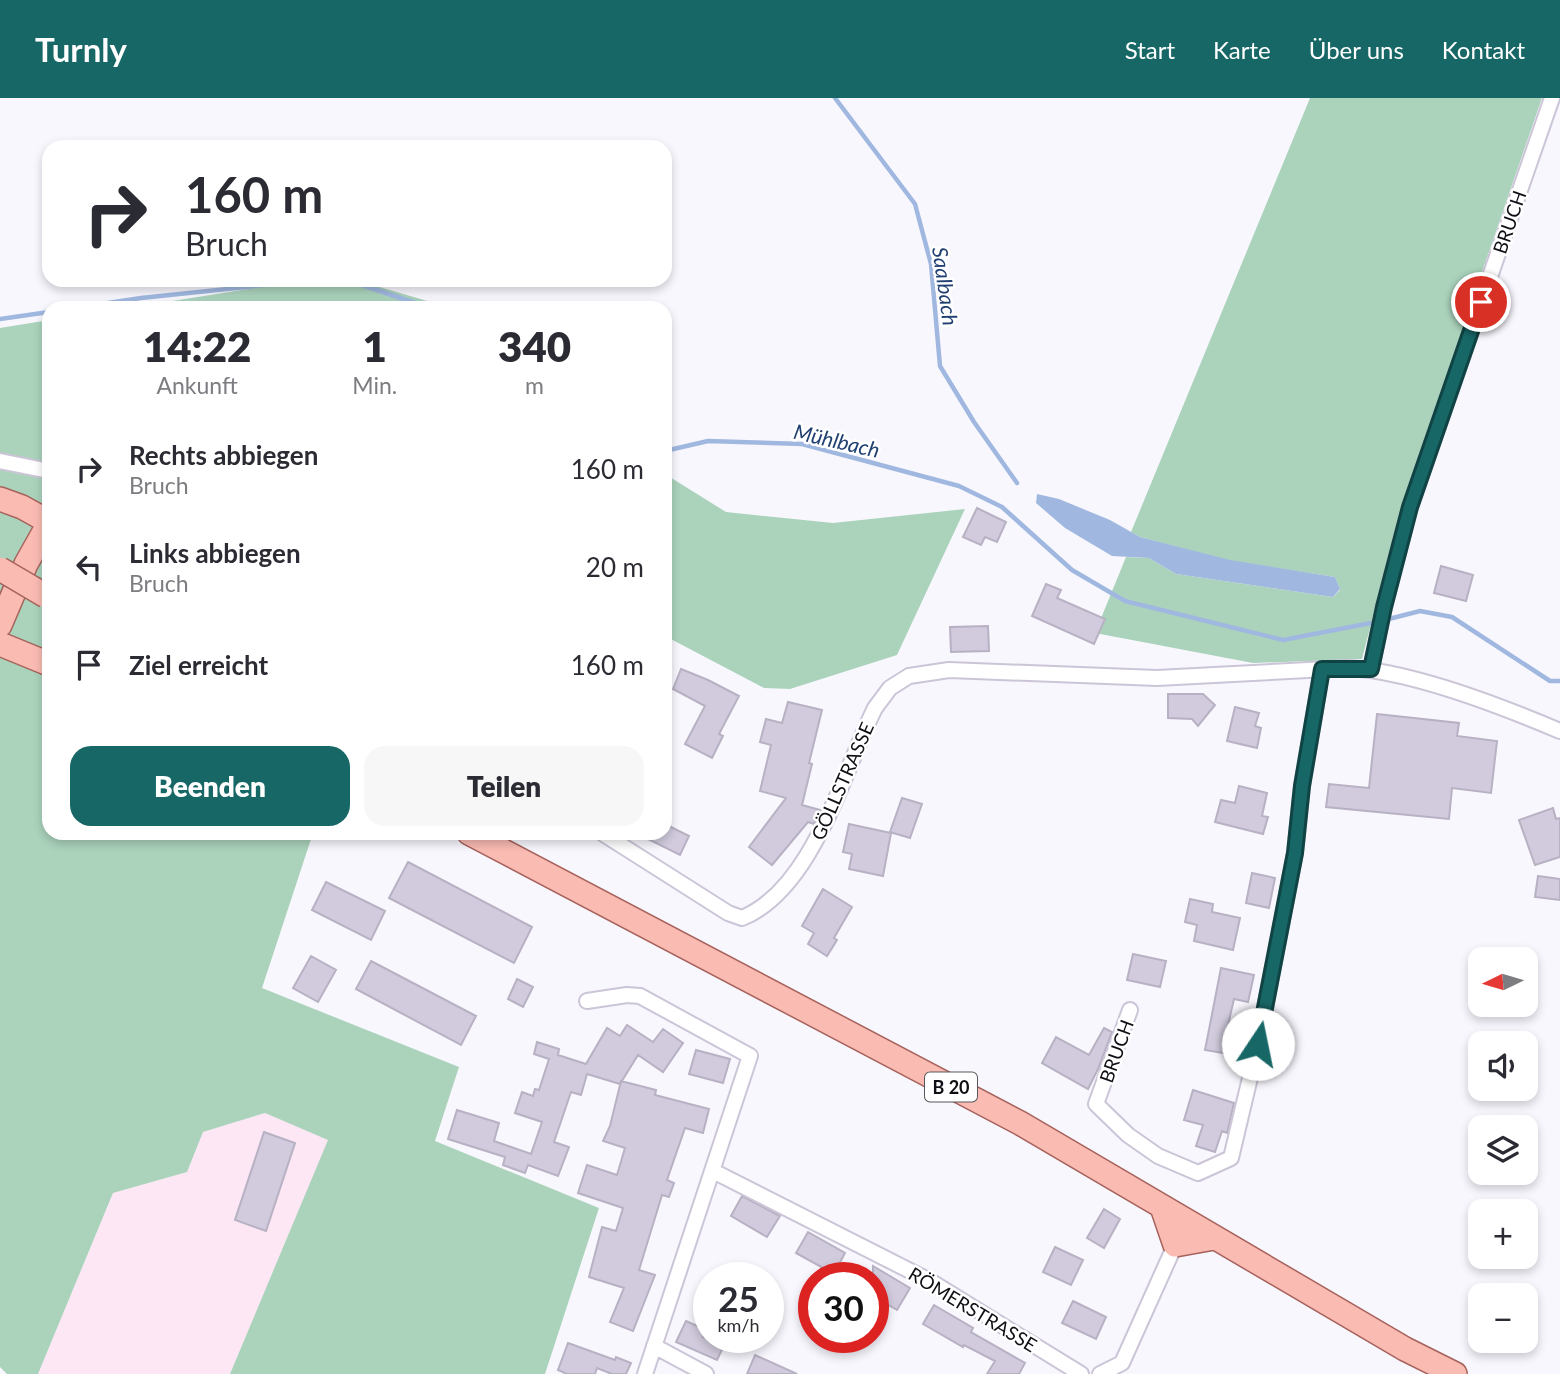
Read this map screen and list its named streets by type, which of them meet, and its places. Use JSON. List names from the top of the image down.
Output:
{
  "streets": {
    "main road": ["B 20"],
    "street": ["BRUCH", "GÖLLSTRASSE", "RÖMERSTRASSE"]
  },
  "crossings": [
    ["BRUCH", "GÖLLSTRASSE"]
  ],
  "water": ["Saalbach", "Mühlbach"],
  "north": "left",
  "page": {
    "header": "Turnly",
    "nav": [
      "Start",
      "Karte",
      "Über uns",
      "Kontakt"
    ],
    "turn": ["160 m", "Bruch"],
    "eta": [
      "14:22",
      "Ankunft",
      "1",
      "Min.",
      "340",
      "m"
    ],
    "list": [
      {
        "name": "Rechts abbiegen",
        "note": "Bruch",
        "value": "160 m"
      },
      {
        "name": "Links abbiegen",
        "note": "Bruch",
        "value": "20 m"
      },
      {
        "name": "Ziel erreicht",
        "value": "160 m"
      }
    ],
    "buttons": ["Beenden", "Teilen"],
    "map_buttons": ["+", "−"],
    "speed": "25 km/h",
    "limit": "30"
  }
}
